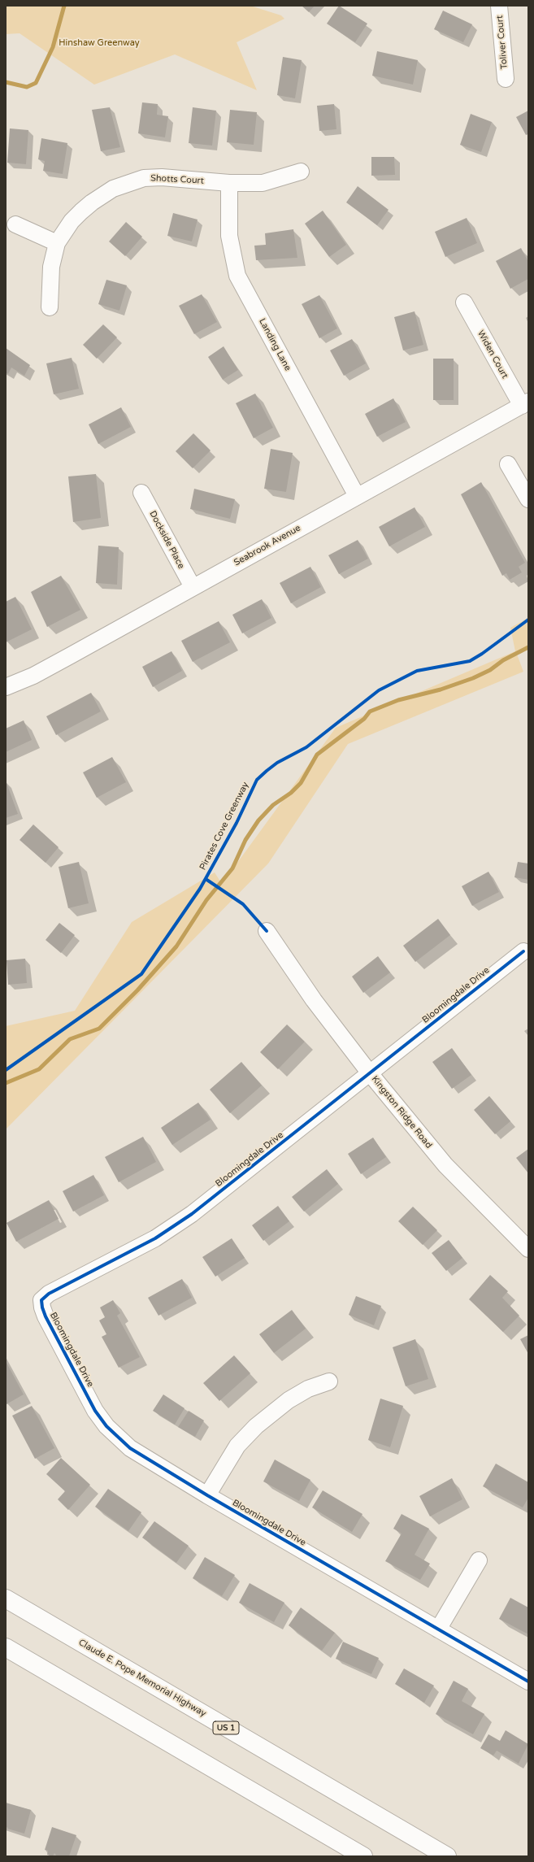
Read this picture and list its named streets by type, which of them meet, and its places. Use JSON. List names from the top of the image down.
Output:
{
  "streets": {
    "highway": ["Claude E. Pope Memorial Highway", "US 1"],
    "street": [
      "Toliver Court",
      "Shotts Court",
      "Landing Lane",
      "Widen Court",
      "Dockside Place",
      "Seabrook Avenue",
      "Bloomingdale Drive",
      "Kingston Ridge Road"
    ],
    "cycle path": ["Pirates Cove Greenway"]
  },
  "crossings": [
    ["Shotts Court", "Landing Lane"],
    ["Landing Lane", "Seabrook Avenue"],
    ["Widen Court", "Seabrook Avenue"],
    ["Dockside Place", "Seabrook Avenue"],
    ["Bloomingdale Drive", "Kingston Ridge Road"]
  ],
  "parks": ["Hinshaw Greenway"]
}
